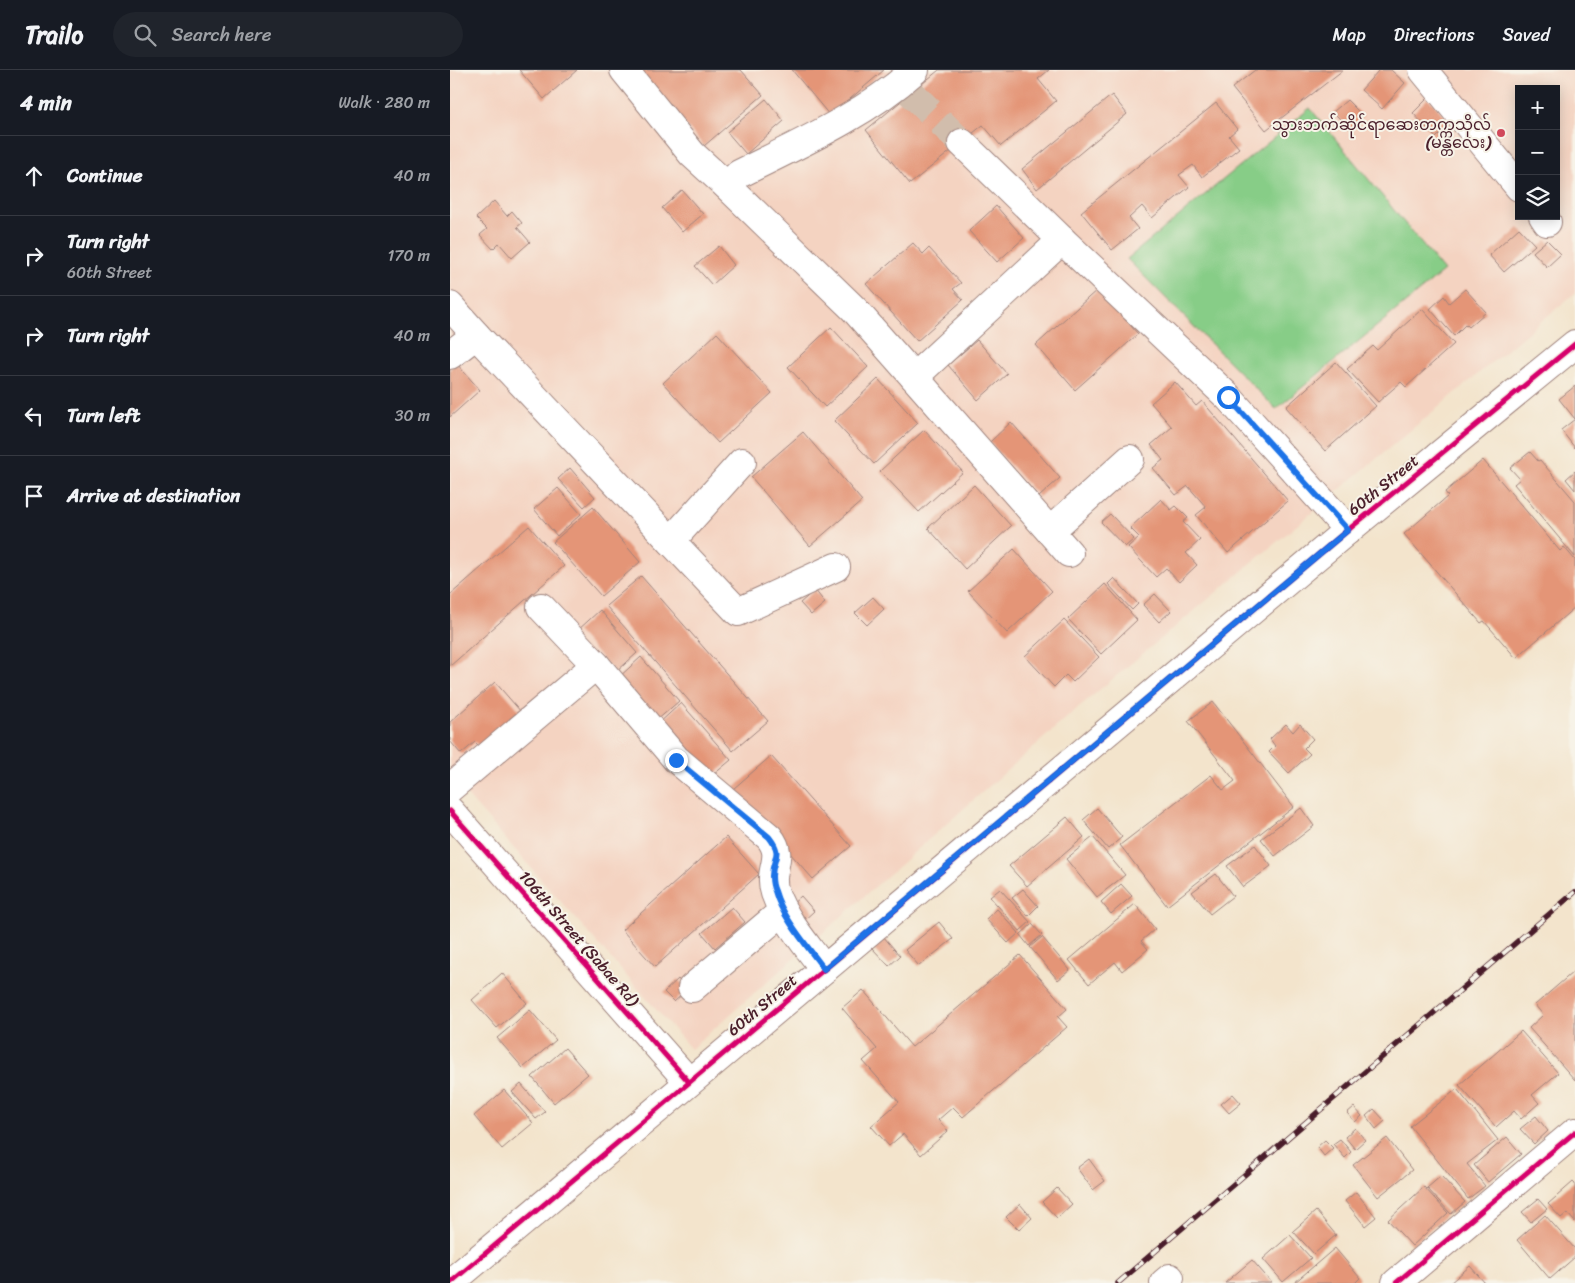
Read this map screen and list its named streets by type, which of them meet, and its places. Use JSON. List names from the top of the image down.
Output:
{
  "streets": {
    "street": ["60th Street", "106th Street (Sabae Rd)"]
  },
  "crossings": [
    ["60th Street", "106th Street (Sabae Rd)"]
  ],
  "places": ["သွားဘက်ဆိုင်ရာဆေးတက္ကသိုလ် (မန္တလေး)"],
  "page": {
    "header": "Trailo",
    "search": "Search here",
    "nav": ["Map", "Directions", "Saved"],
    "heading": ["4 min", "Walk · 280 m"],
    "map_buttons": ["+", "−"],
    "list": [
      ["Continue", "40 m"],
      ["Turn right", "60th Street", "170 m"],
      ["Turn right", "40 m"],
      ["Turn left", "30 m"],
      "Arrive at destination"
    ]
  }
}
